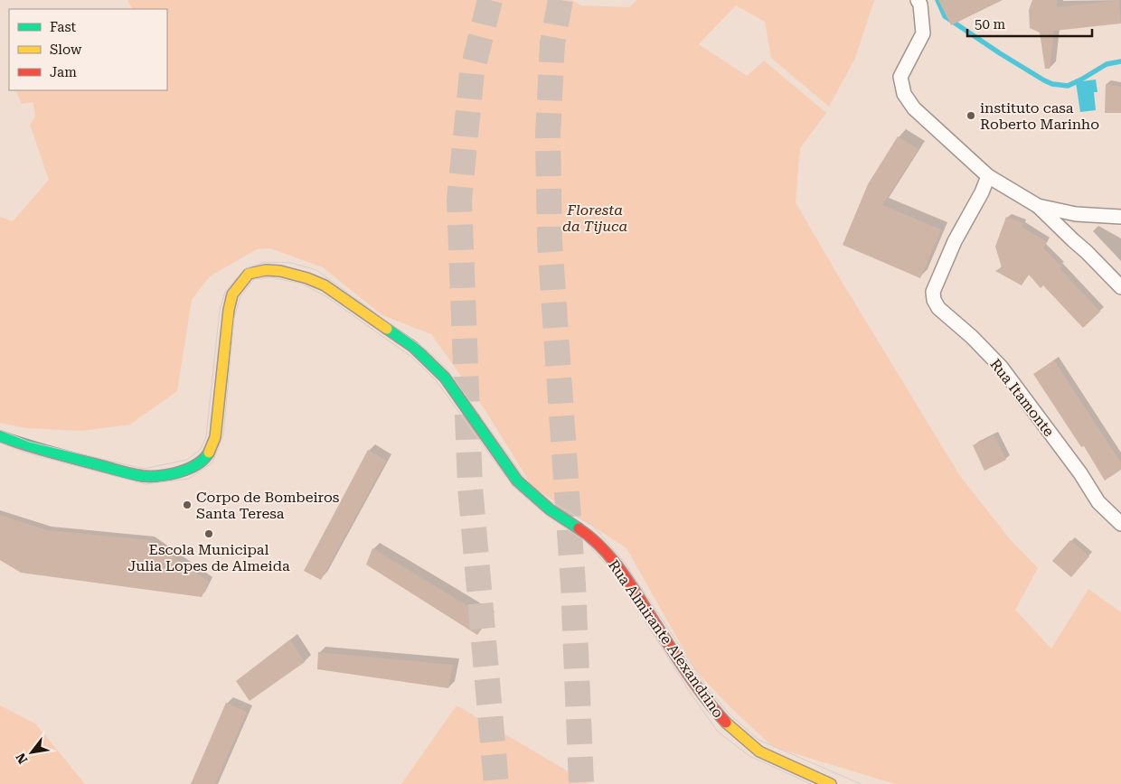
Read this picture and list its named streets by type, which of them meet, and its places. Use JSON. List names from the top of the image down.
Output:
{
  "streets": {
    "street": ["Rua Itamonte", "Rua Almirante Alexandrino"]
  },
  "parks": ["Floresta da Tijuca"],
  "places": ["instituto casa Roberto Marinho", "Corpo de Bombeiros Santa Teresa", "Escola Municipal Julia Lopes de Almeida"],
  "legend": ["Fast", "Slow", "Jam"],
  "scale_bar": "50 m",
  "north": "bottom left"
}
